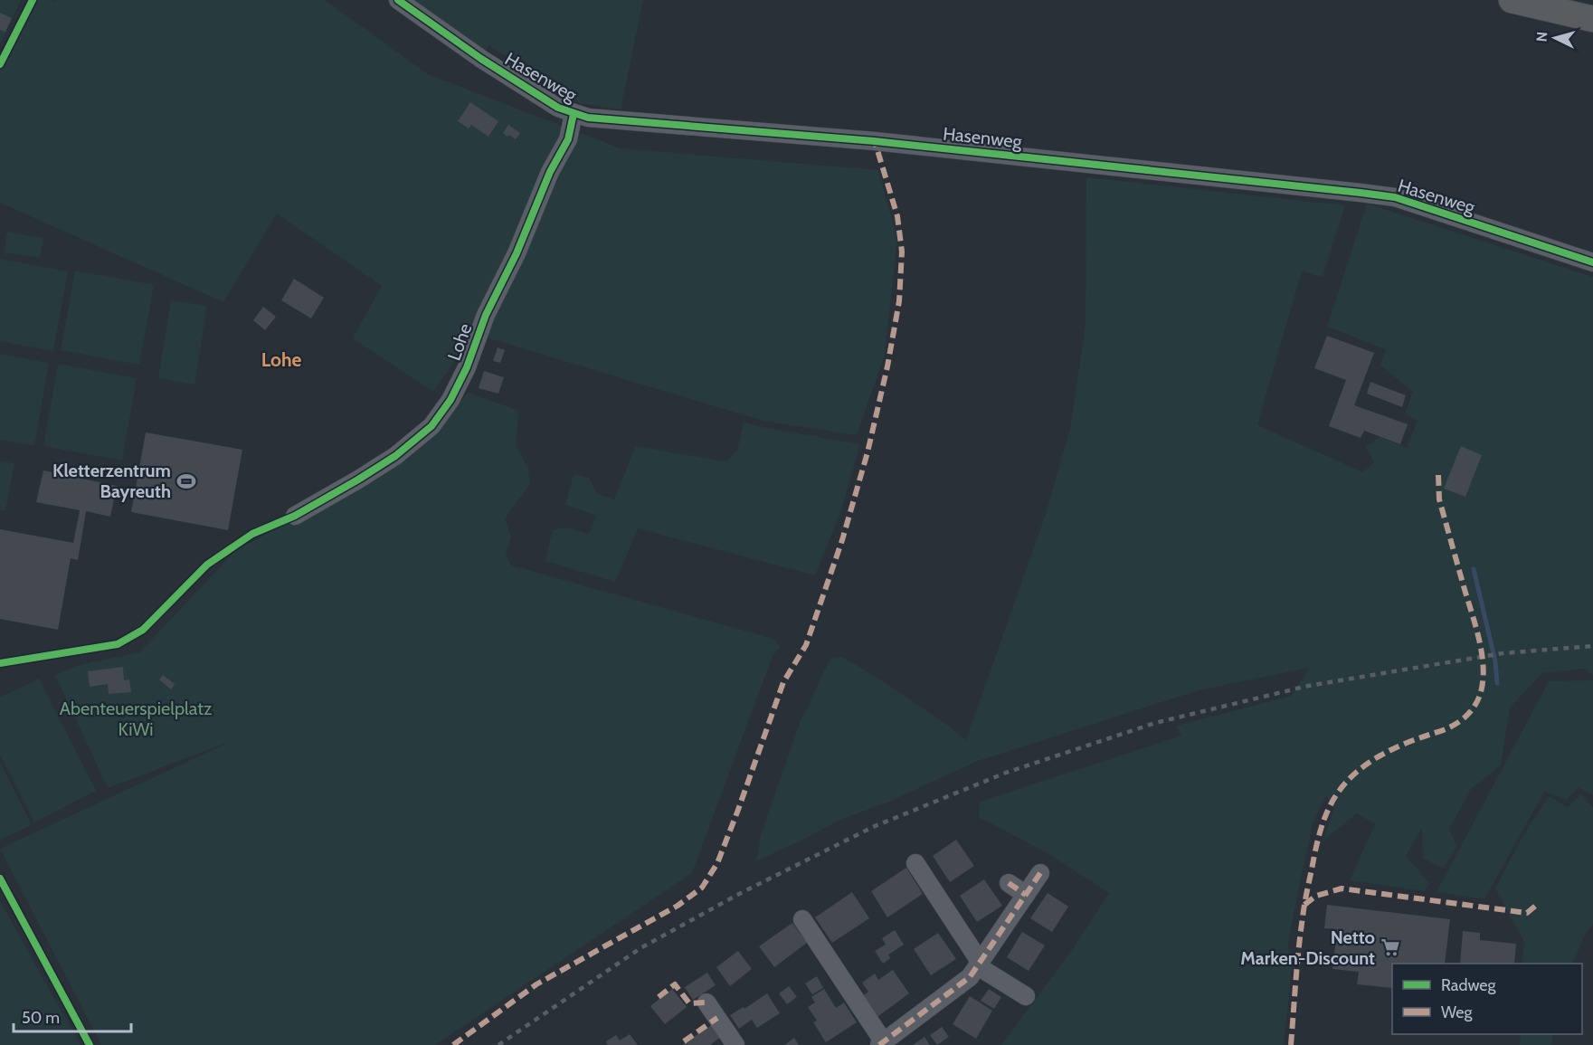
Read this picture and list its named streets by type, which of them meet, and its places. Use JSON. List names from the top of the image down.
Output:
{
  "streets": {
    "street": ["Hasenweg", "Lohe"]
  },
  "crossings": [
    ["Hasenweg", "Lohe"]
  ],
  "districts": ["Lohe"],
  "parks": ["Abenteuerspielplatz KiWi"],
  "places": {
    "sports": ["Kletterzentrum Bayreuth"],
    "supermarket": ["Netto Marken-Discount"]
  },
  "legend": ["Radweg", "Weg"],
  "scale_bar": "50 m",
  "north": "left"
}
